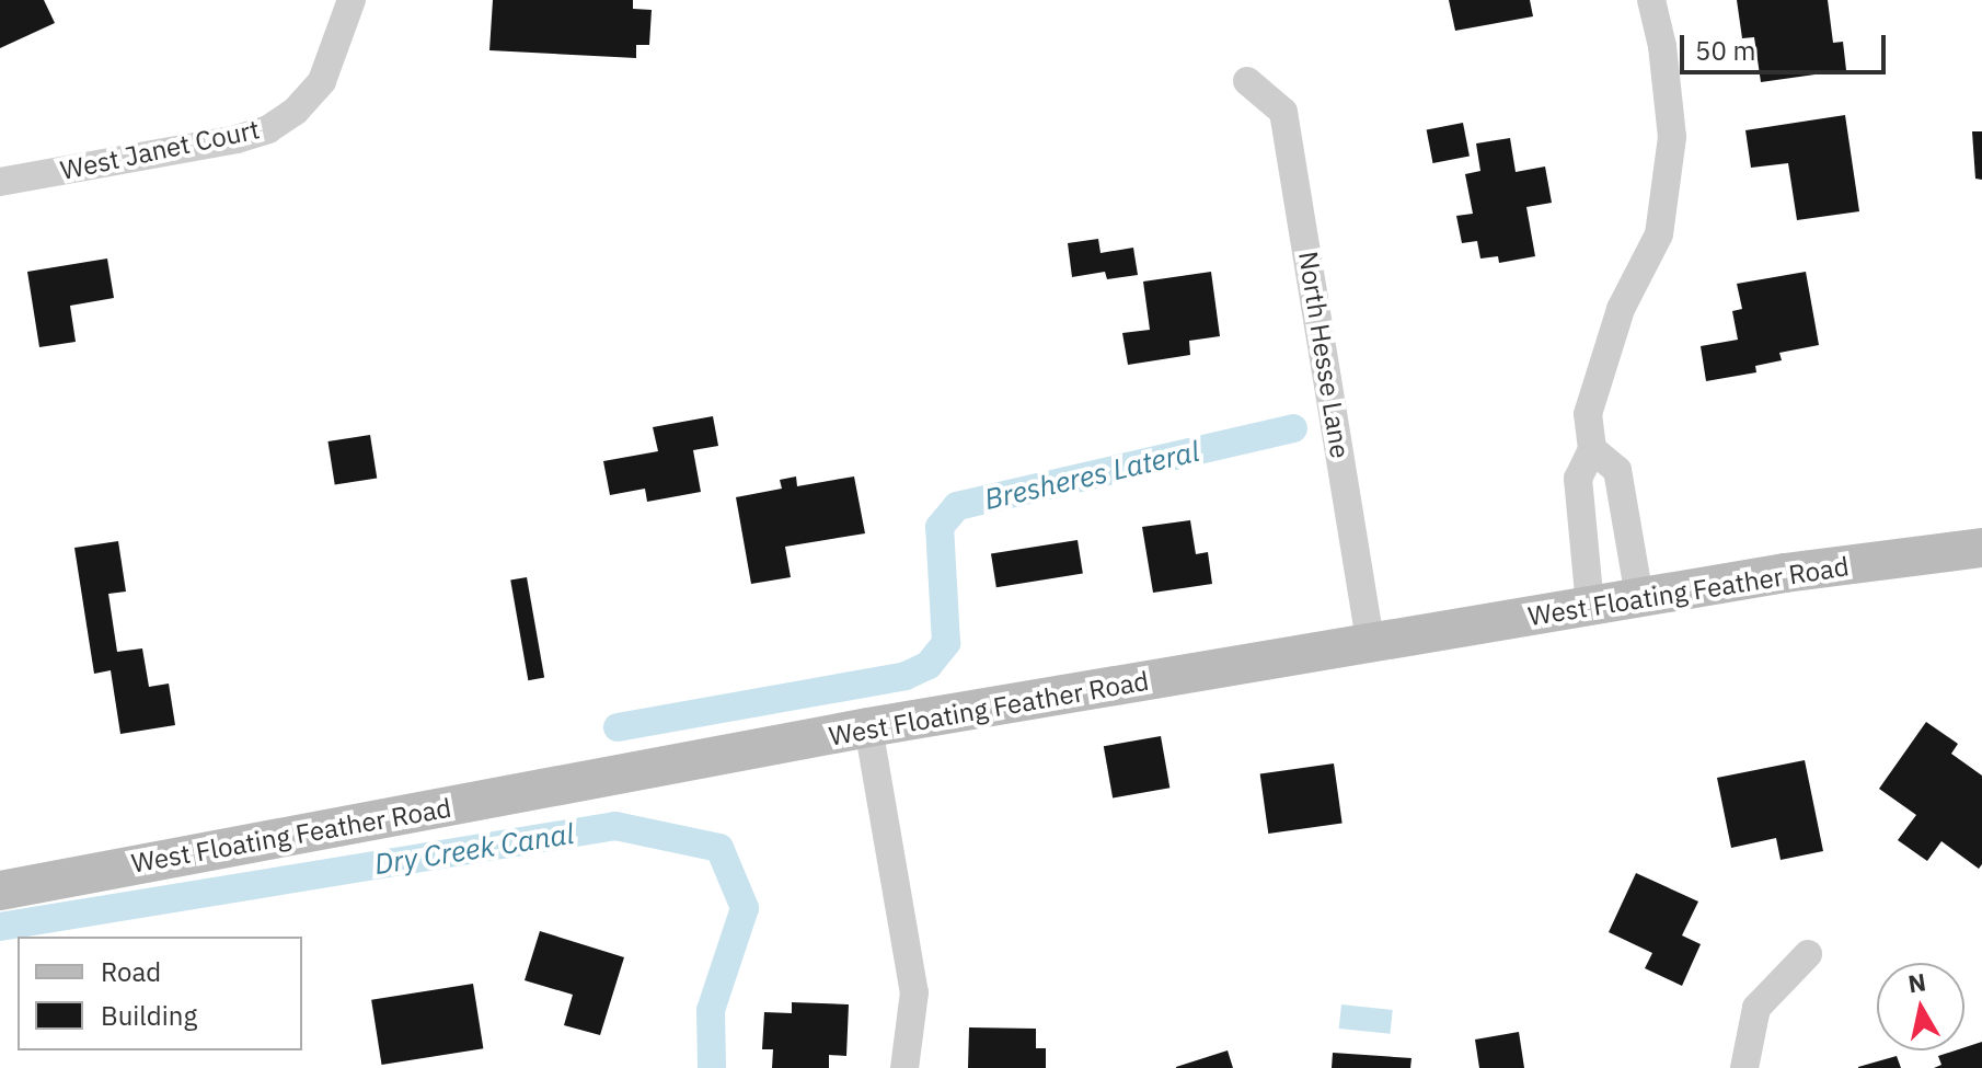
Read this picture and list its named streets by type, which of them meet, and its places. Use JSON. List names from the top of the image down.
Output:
{
  "streets": {
    "main road": ["West Floating Feather Road"],
    "street": ["West Janet Court", "North Hesse Lane"]
  },
  "crossings": [
    ["North Hesse Lane", "West Floating Feather Road"]
  ],
  "water": ["Bresheres Lateral", "Dry Creek Canal"],
  "legend": ["Road", "Building"],
  "scale_bar": "50 m",
  "north": "top"
}
